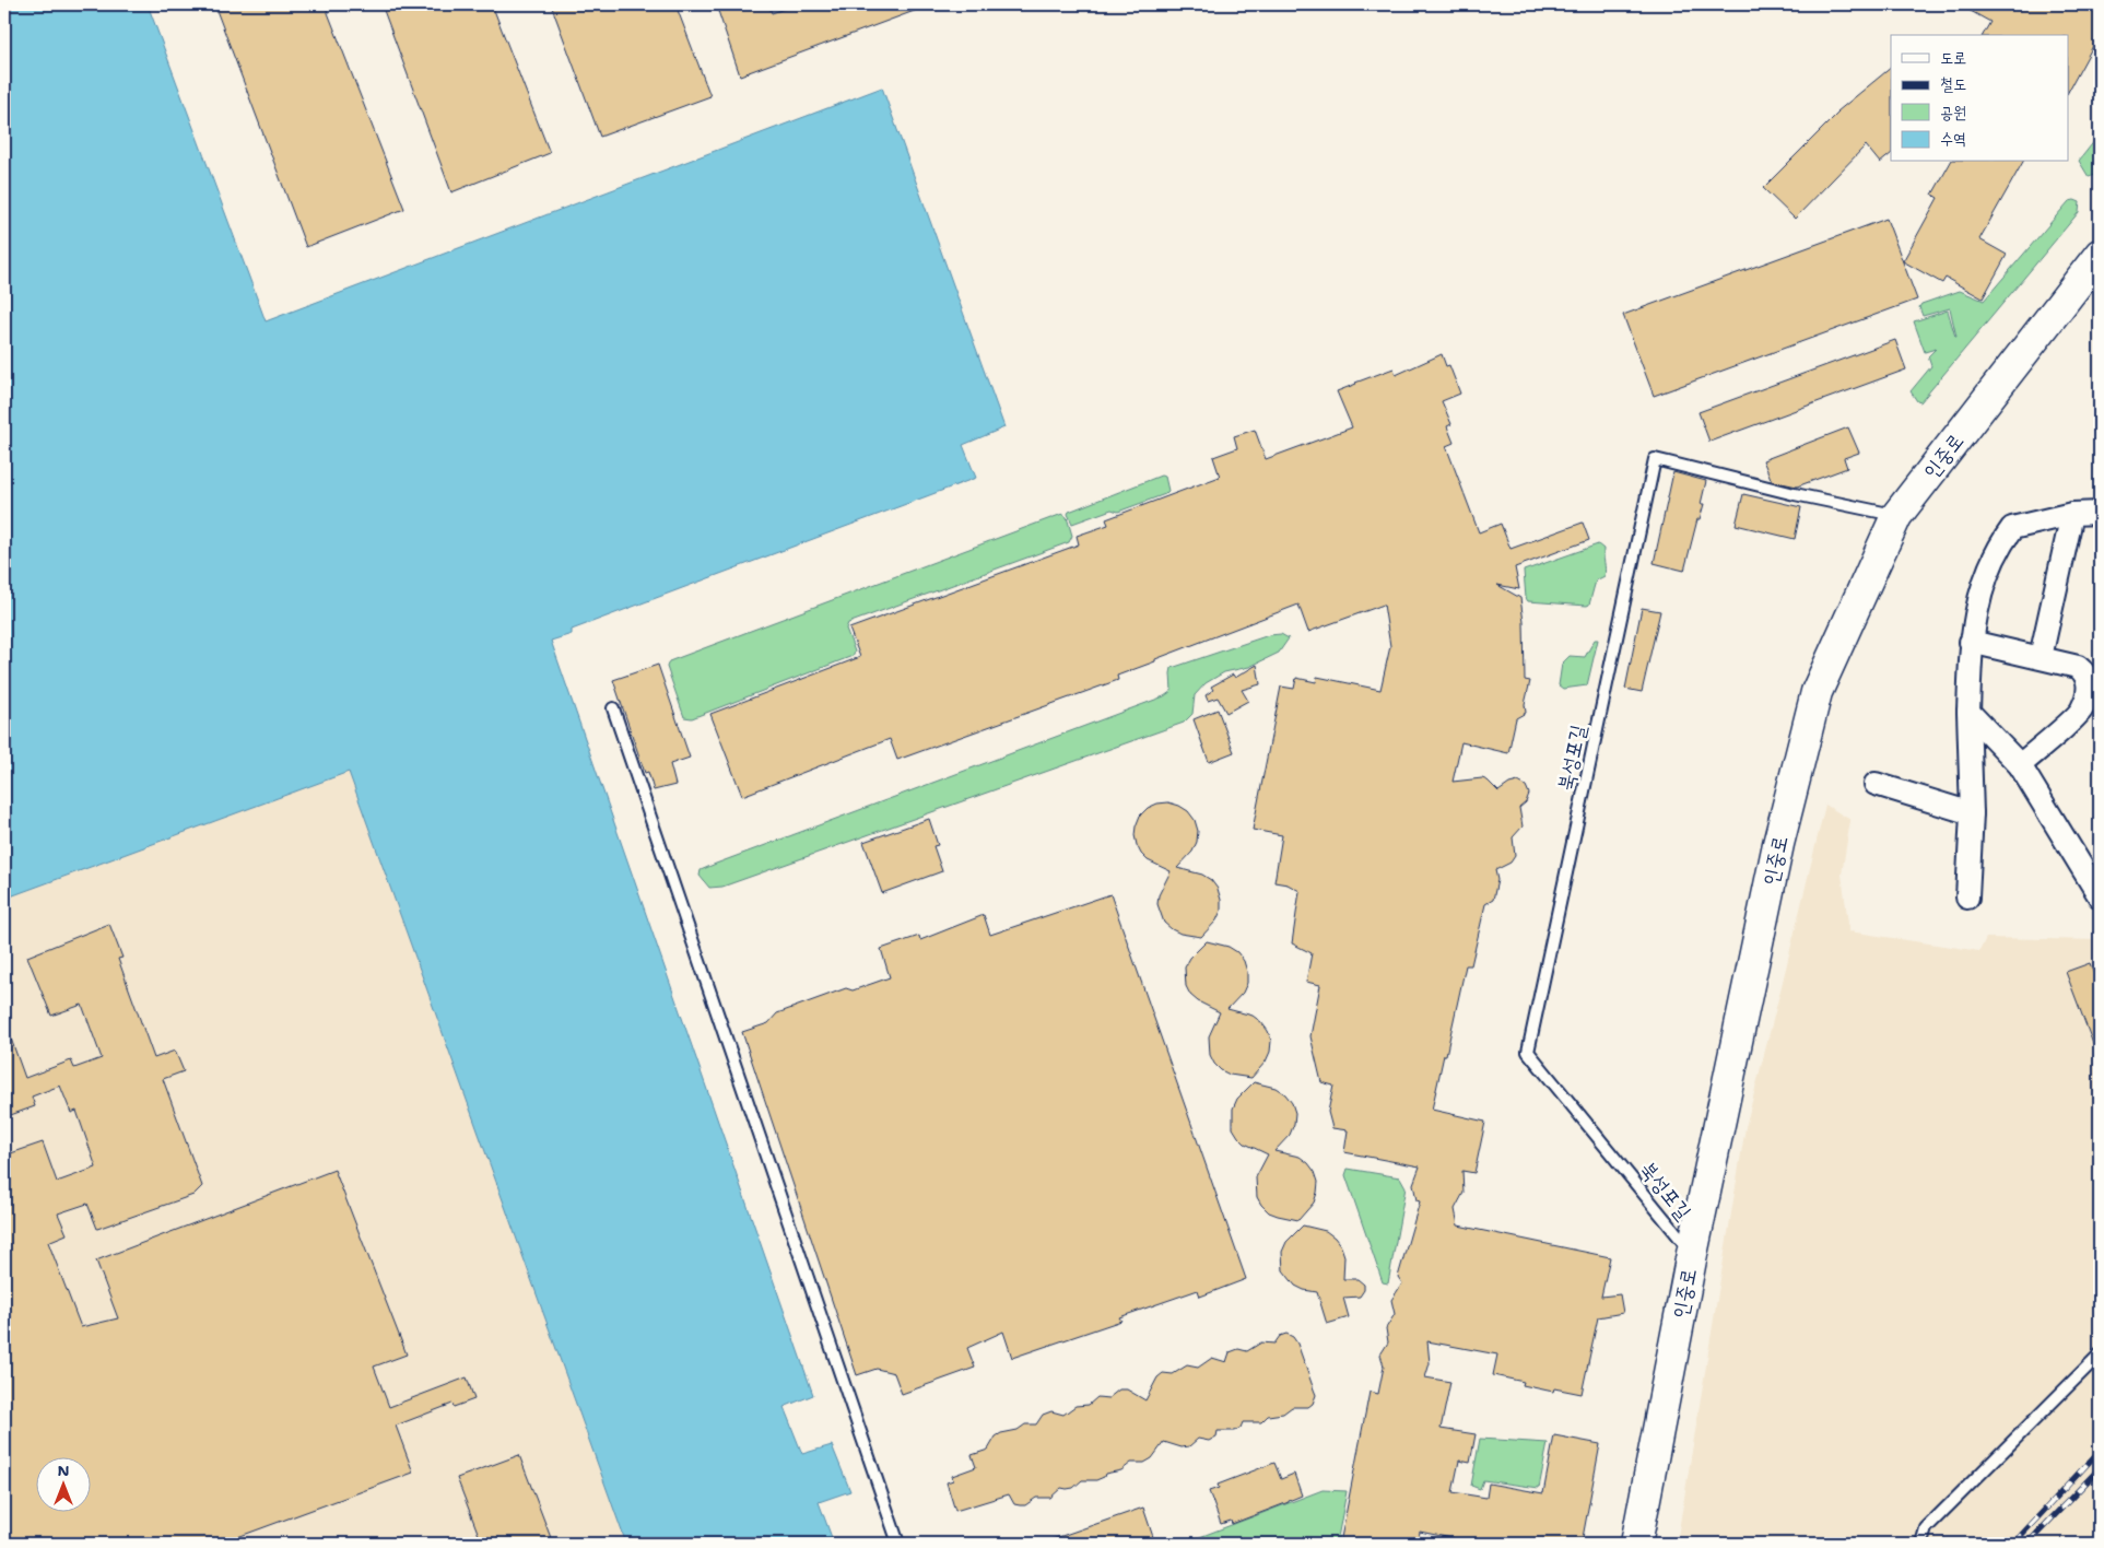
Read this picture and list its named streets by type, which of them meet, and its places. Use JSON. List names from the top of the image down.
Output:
{
  "streets": {
    "main road": ["인중로"],
    "lane": ["북성포길"]
  },
  "crossings": [
    ["인중로", "북성포길"]
  ],
  "legend": [
    "도로",
    "철도",
    "공원",
    "수역"
  ],
  "north": "top"
}
